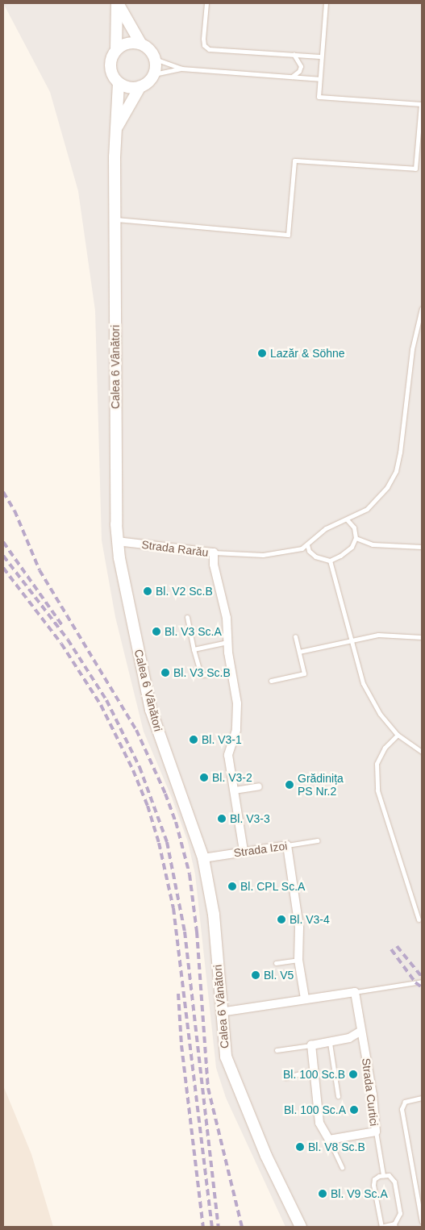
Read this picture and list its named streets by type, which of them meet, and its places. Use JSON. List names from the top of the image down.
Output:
{
  "streets": {
    "main road": ["Calea 6 Vânători"],
    "street": ["Strada Rarău", "Strada Izoi", "Strada Curtici"]
  },
  "crossings": [
    ["Calea 6 Vânători", "Strada Rarău"],
    ["Calea 6 Vânători", "Strada Izoi"],
    ["Strada Rarău", "Strada Izoi"]
  ],
  "places": [
    "Lazăr & Söhne",
    "Bl. V2 Sc.B",
    "Bl. V3 Sc.A",
    "Bl. V3 Sc.B",
    "Bl. V3-1",
    "Bl. V3-2",
    "Grădinița PS Nr.2",
    "Bl. V3-3",
    "Bl. CPL Sc.A",
    "Bl. V3-4",
    "Bl. V5",
    "Bl. 100 Sc.B",
    "Bl. 100 Sc.A",
    "Bl. V8 Sc.B",
    "Bl. V9 Sc.A"
  ]
}
